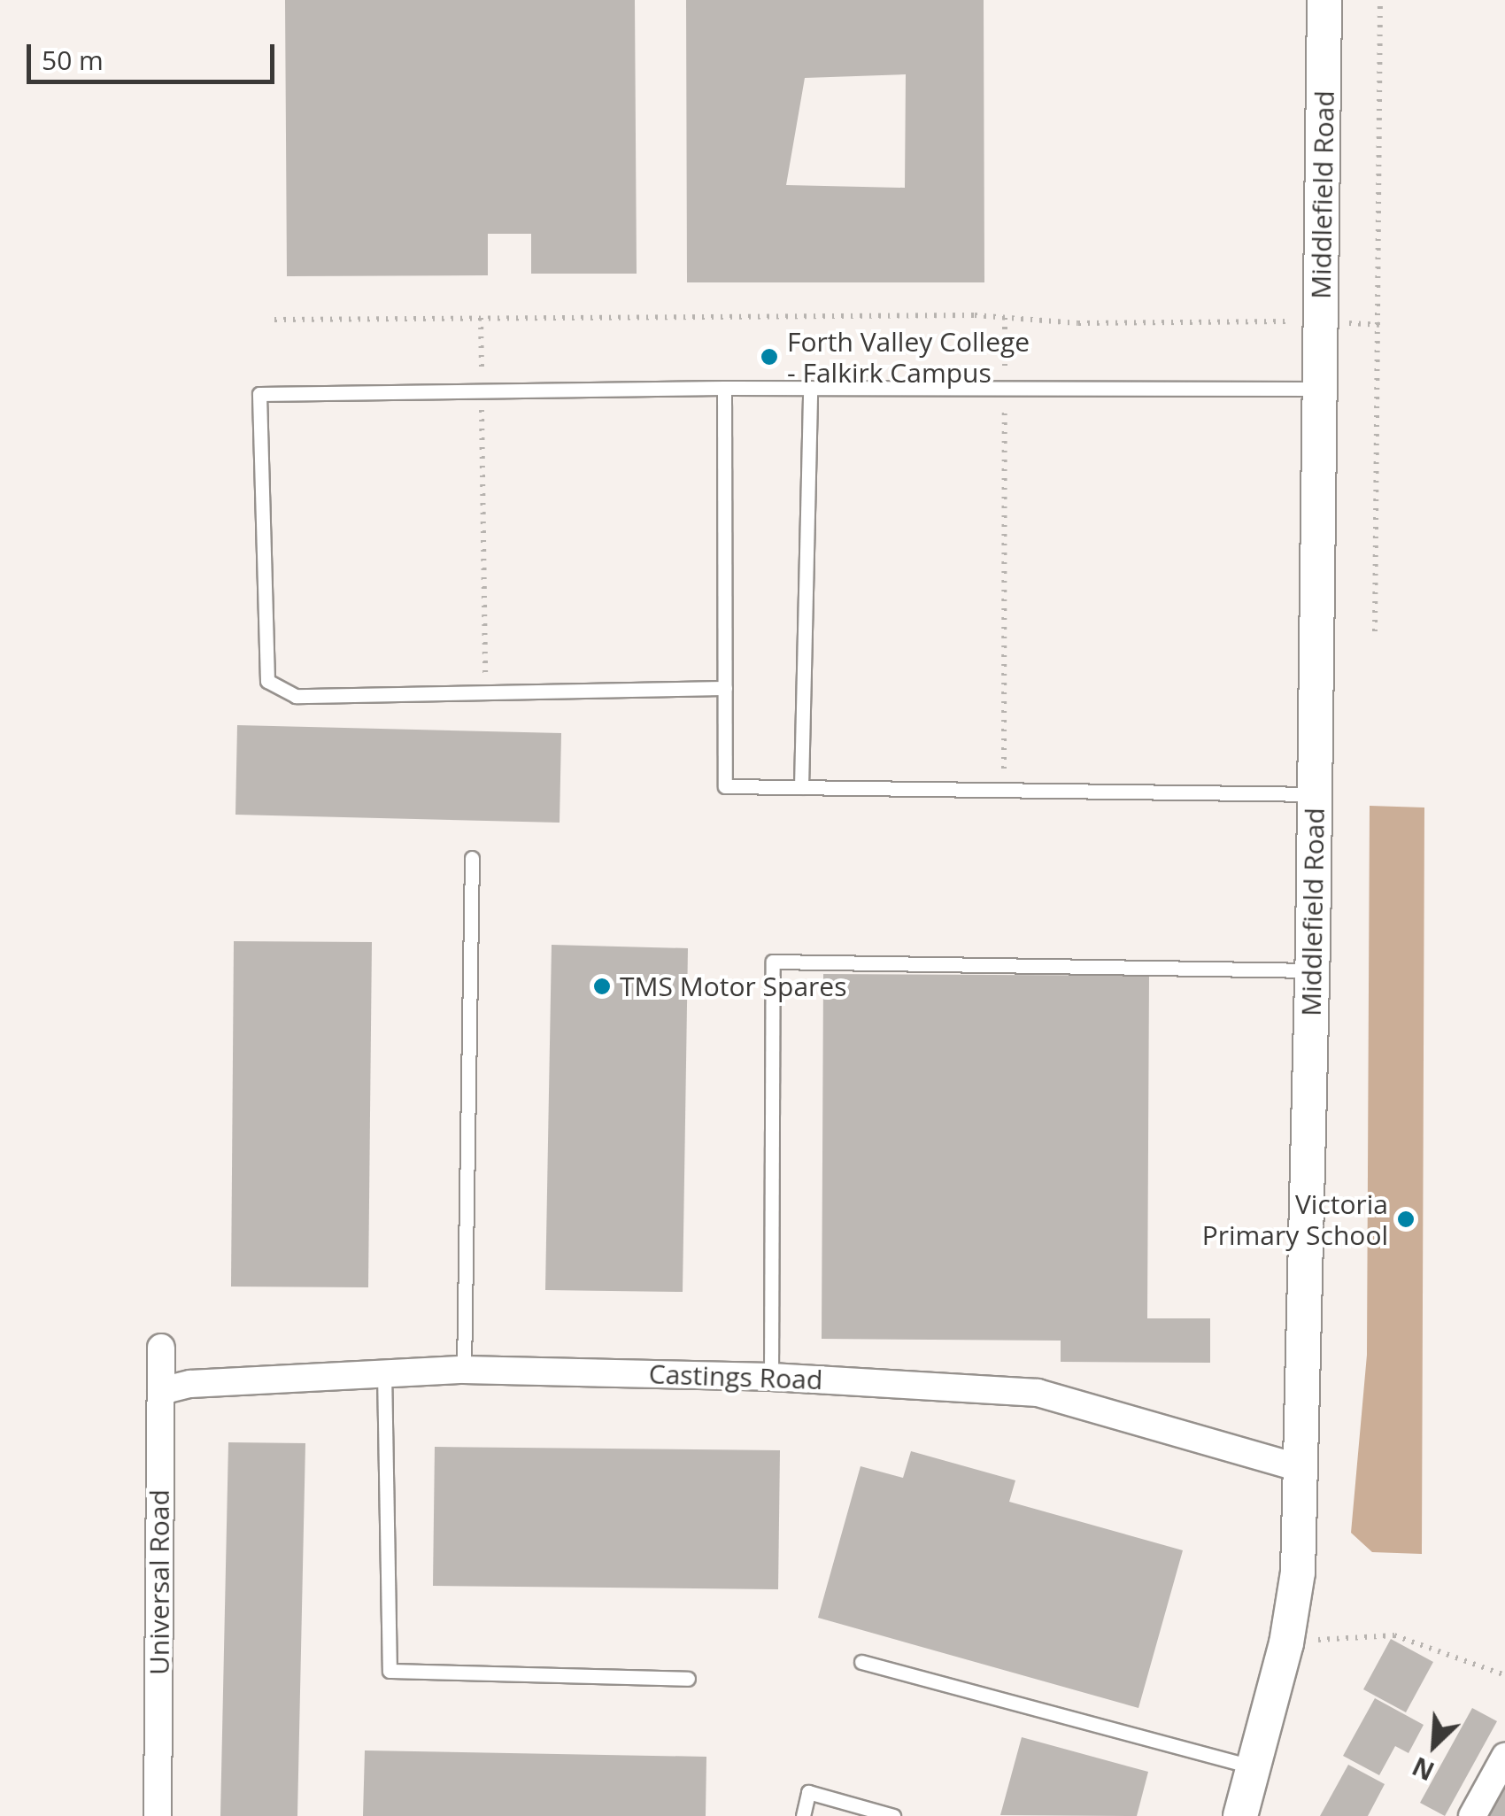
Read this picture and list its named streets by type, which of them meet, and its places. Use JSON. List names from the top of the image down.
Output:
{
  "streets": {
    "street": ["Middlefield Road", "Castings Road", "Universal Road"]
  },
  "crossings": [
    ["Middlefield Road", "Castings Road"],
    ["Castings Road", "Universal Road"]
  ],
  "places": ["Forth Valley College - Falkirk Campus", "TMS Motor Spares", "Victoria Primary School"],
  "scale_bar": "50 m",
  "north": "bottom left"
}
